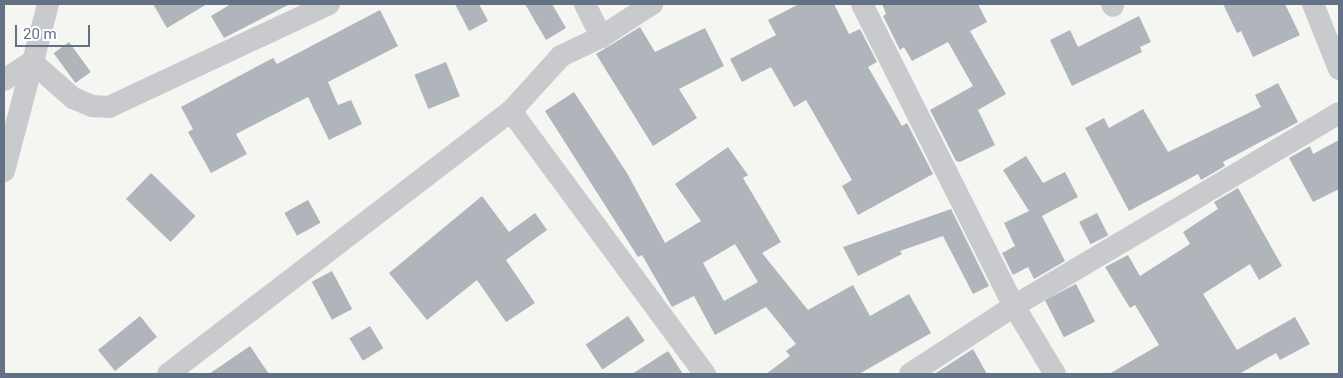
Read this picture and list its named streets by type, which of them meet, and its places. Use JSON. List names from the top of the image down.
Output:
{
  "scale_bar": "20 m"
}
